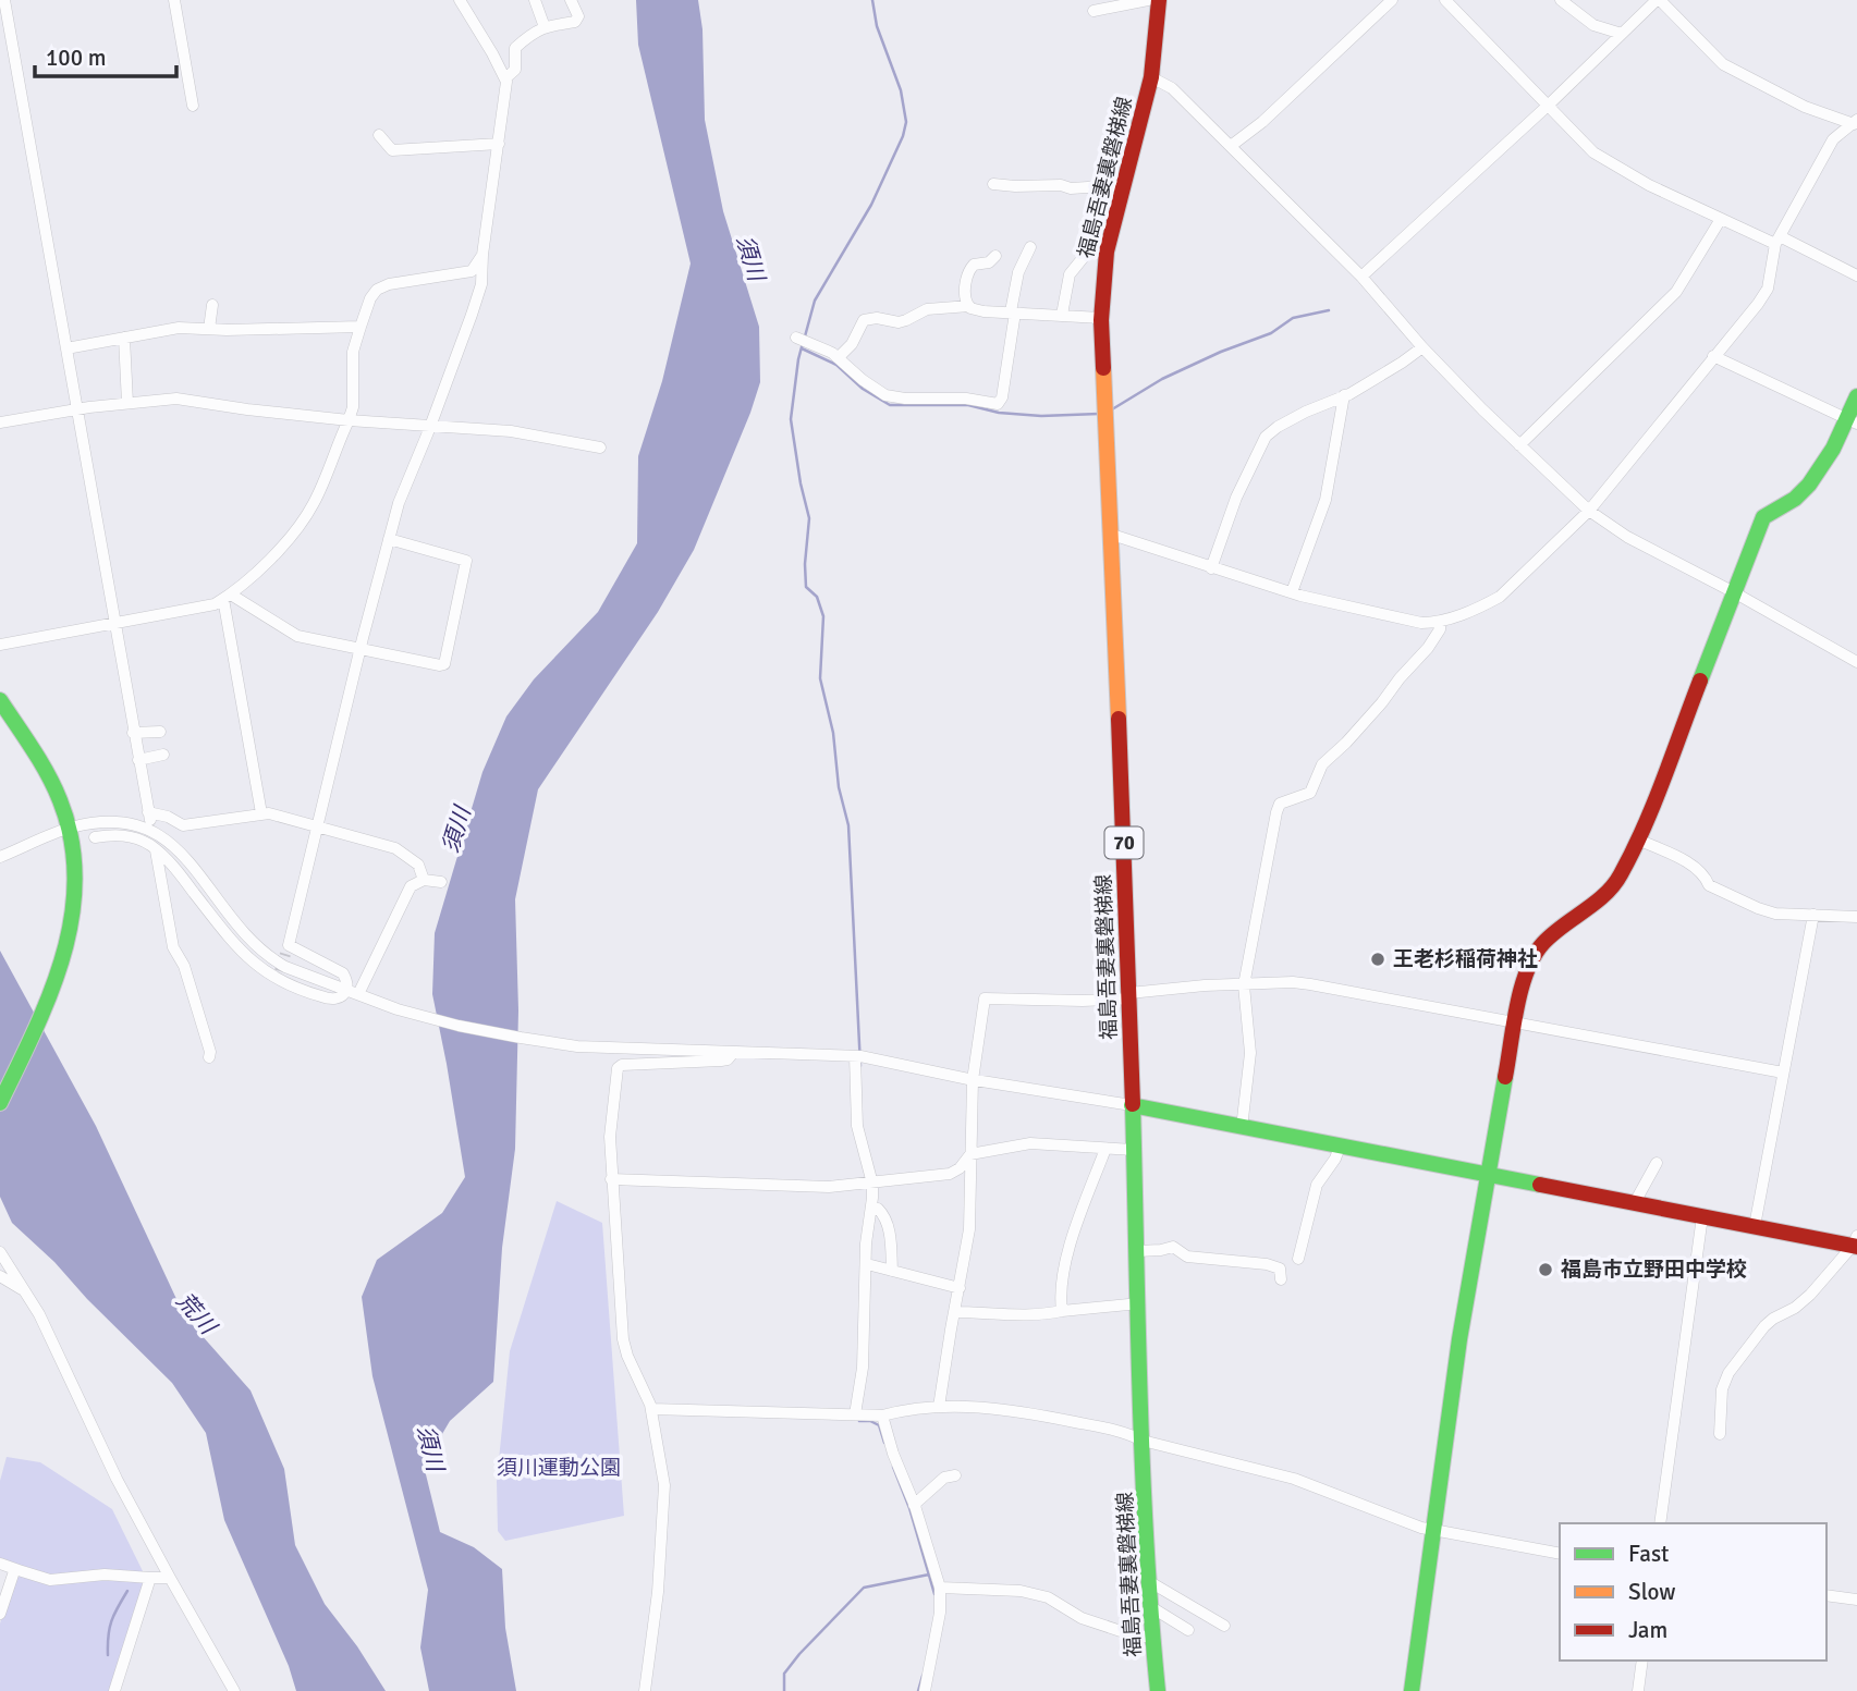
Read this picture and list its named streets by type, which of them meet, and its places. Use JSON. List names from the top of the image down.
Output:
{
  "streets": {
    "street": ["福島吾妻裏磐梯線", "70"]
  },
  "water": ["須川", "荒川"],
  "parks": ["須川運動公園"],
  "places": ["王老杉稲荷神社", "福島市立野田中学校"],
  "legend": ["Fast", "Slow", "Jam"],
  "scale_bar": "100 m"
}
